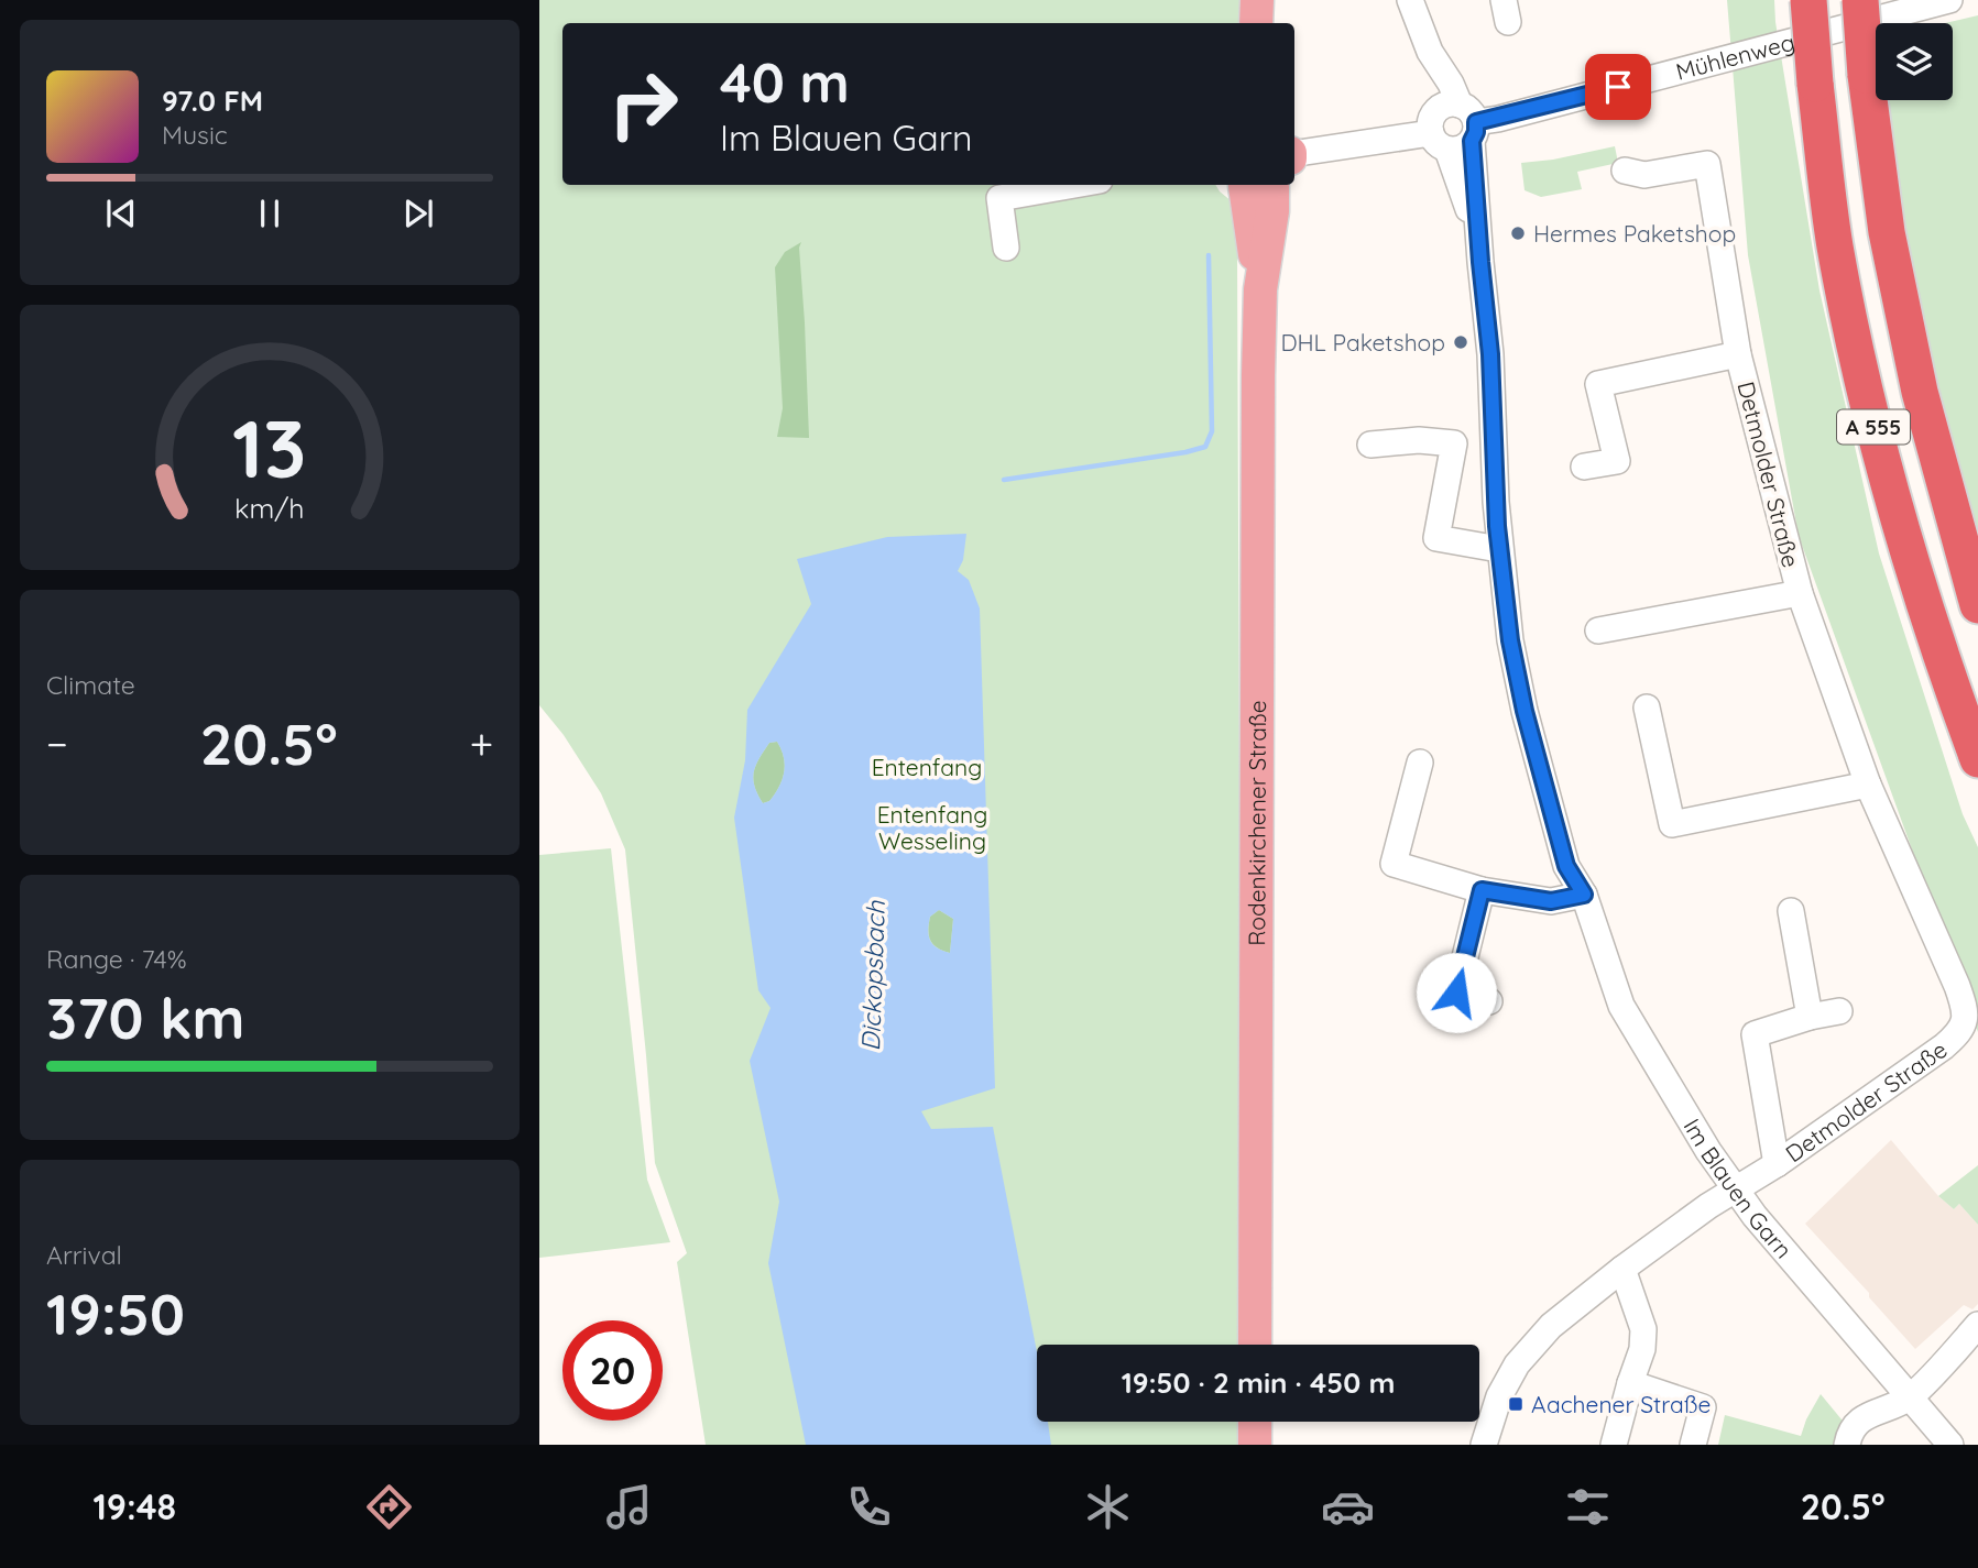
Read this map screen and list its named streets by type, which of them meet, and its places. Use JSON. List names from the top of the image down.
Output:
{
  "streets": {
    "highway": ["A 555"],
    "main road": ["Rodenkirchener Straße"],
    "street": ["Mühlenweg", "Detmolder Straße", "Im Blauen Garn"]
  },
  "crossings": [
    ["Mühlenweg", "Im Blauen Garn"],
    ["Detmolder Straße", "Im Blauen Garn"]
  ],
  "water": ["Dickopsbach"],
  "parks": ["Entenfang", "Entenfang Wesseling"],
  "places": {
    "other": ["Hermes Paketshop", "DHL Paketshop"],
    "transit": ["Aachener Straße"]
  },
  "page": {
    "turn": ["40 m", "Im Blauen Garn"],
    "song": ["97.0 FM", "Music"],
    "tile": [
      "Climate",
      ["Range · 74%", "370 km"],
      ["Arrival", "19:50"]
    ],
    "heat": ["−", "20.5°", "+"],
    "limit": "20",
    "trip": "19:50 · 2 min · 450 m",
    "tabs": ["19:48", "20.5°"],
    "gauge": ["13", "km/h"]
  }
}
